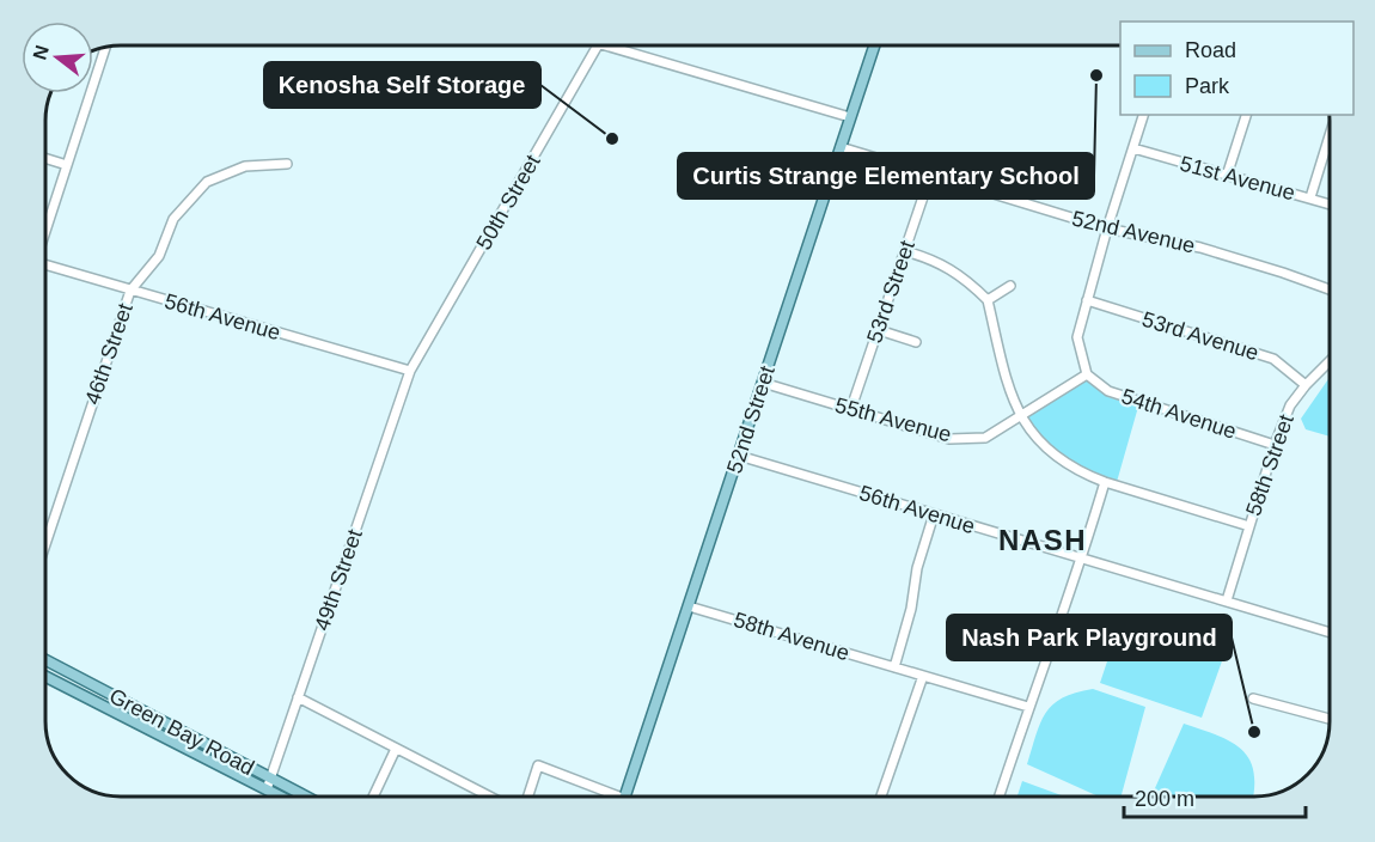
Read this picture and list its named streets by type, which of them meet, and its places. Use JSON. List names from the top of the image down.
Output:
{
  "streets": {
    "main road": ["52nd Street", "Green Bay Road"],
    "street": [
      "51st Avenue",
      "50th Street",
      "52nd Avenue",
      "53rd Street",
      "56th Avenue",
      "53rd Avenue",
      "46th Street",
      "54th Avenue",
      "55th Avenue",
      "58th Street",
      "49th Street",
      "58th Avenue"
    ]
  },
  "crossings": [
    ["50th Street", "56th Avenue"],
    ["50th Street", "49th Street"],
    ["52nd Avenue", "53rd Street"],
    ["52nd Avenue", "52nd Street"],
    ["53rd Street", "55th Avenue"],
    ["56th Avenue", "46th Street"],
    ["56th Avenue", "52nd Street"],
    ["56th Avenue", "58th Street"],
    ["56th Avenue", "49th Street"],
    ["53rd Avenue", "58th Street"],
    ["54th Avenue", "55th Avenue"],
    ["54th Avenue", "58th Street"],
    ["52nd Street", "55th Avenue"],
    ["52nd Street", "58th Avenue"],
    ["49th Street", "Green Bay Road"]
  ],
  "districts": ["NASH"],
  "places": ["Curtis Strange Elementary School", "Kenosha Self Storage", "Nash Park Playground"],
  "legend": ["Road", "Park"],
  "scale_bar": "200 m",
  "north": "left"
}
